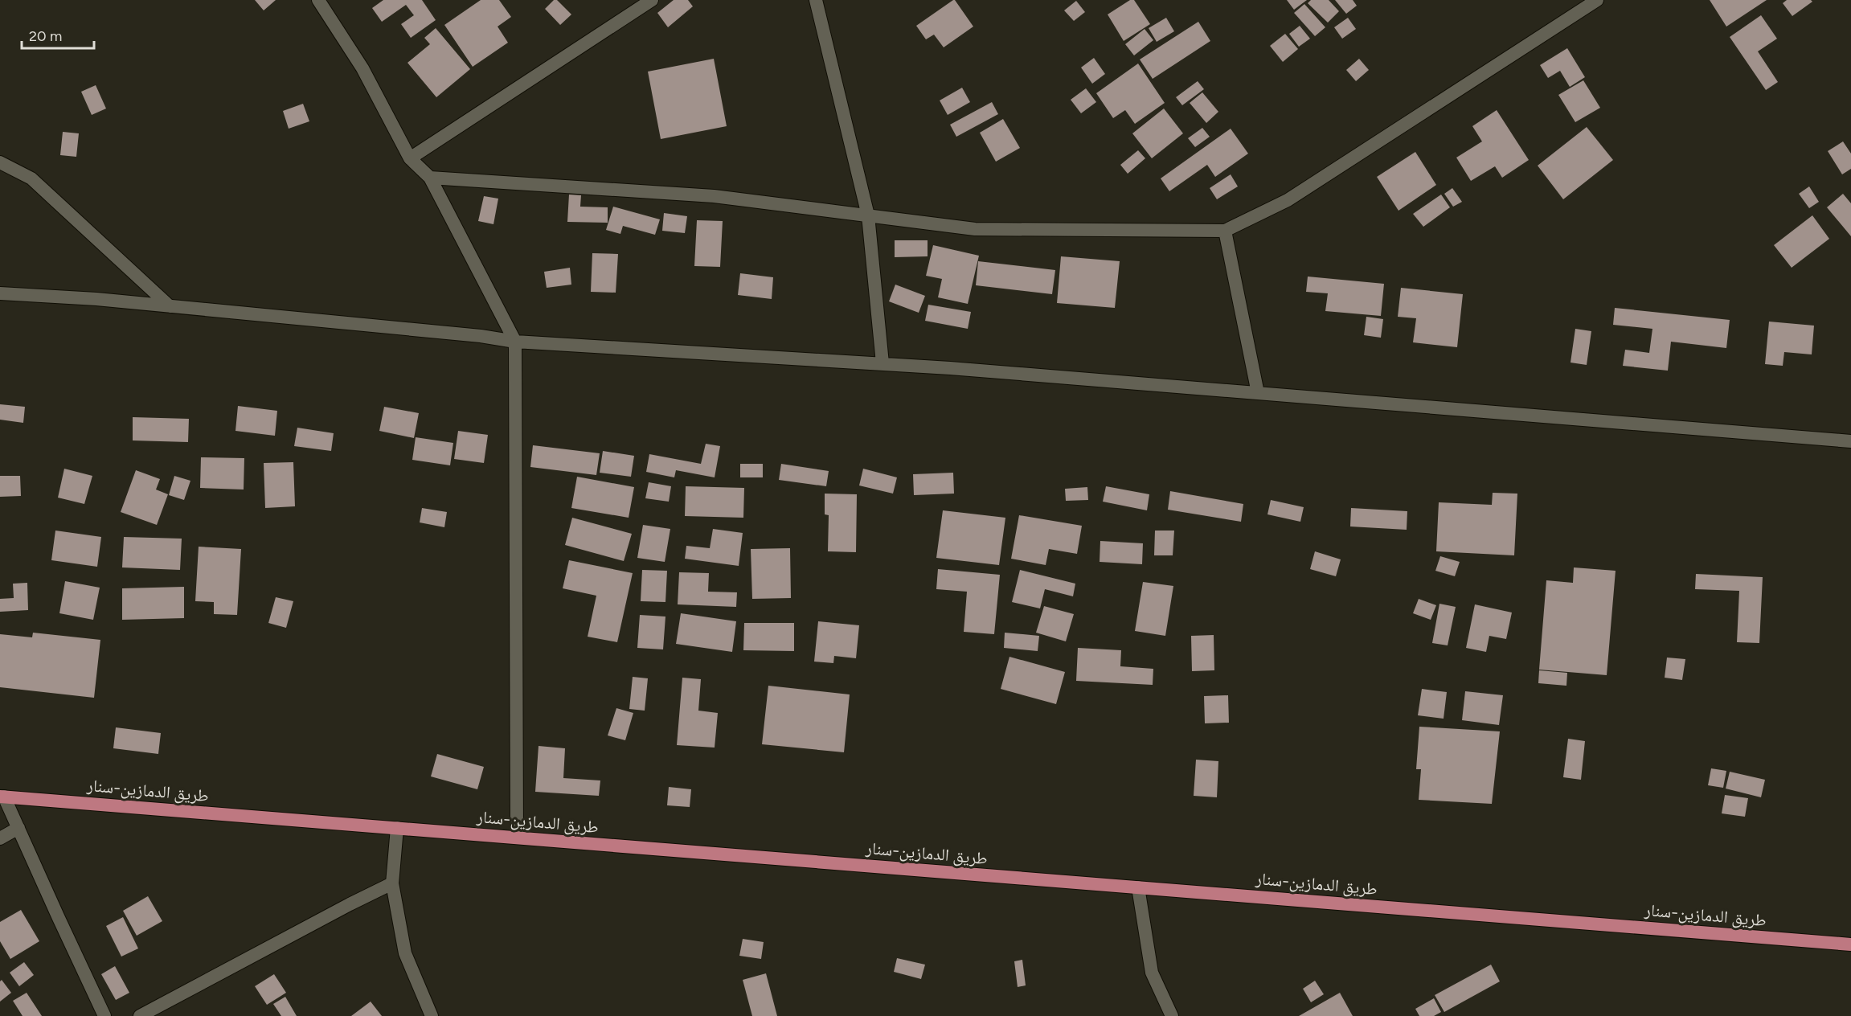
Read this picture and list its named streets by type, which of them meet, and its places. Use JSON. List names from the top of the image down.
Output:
{
  "streets": {
    "highway": ["طريق الدمازين-سنار"]
  },
  "scale_bar": "20 m"
}
